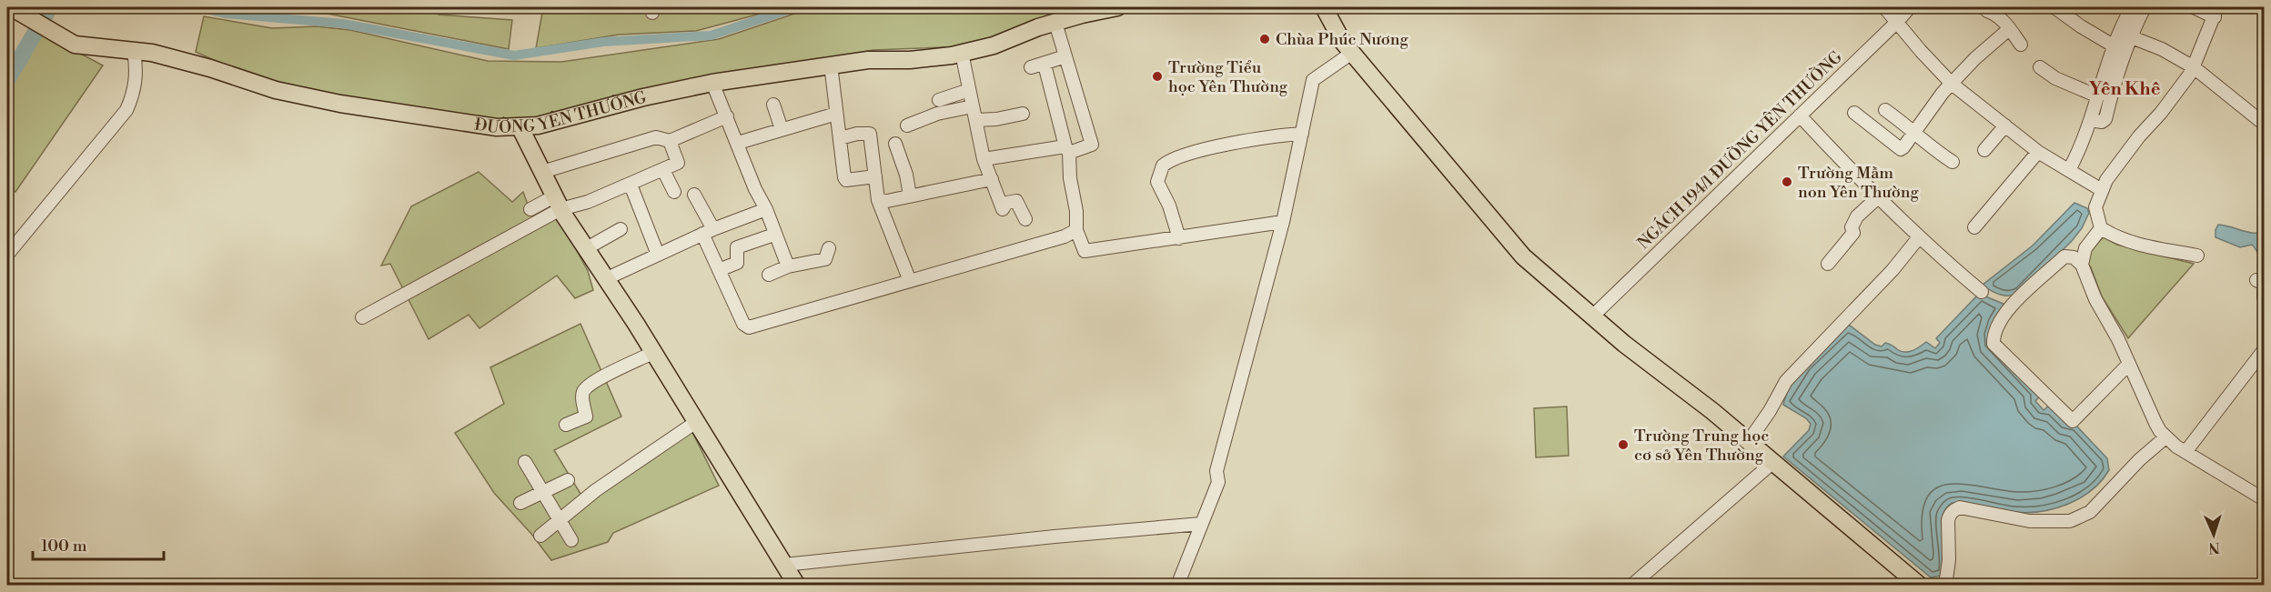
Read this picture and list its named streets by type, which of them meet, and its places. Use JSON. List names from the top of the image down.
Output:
{
  "streets": {
    "main road": ["ĐƯỜNG YÊN THƯỜNG"],
    "street": ["NGÁCH 194/1 ĐƯỜNG YÊN THƯỜNG"]
  },
  "districts": ["Yên Khê"],
  "places": [
    "Chùa Phúc Nương",
    "Trường Tiểu học Yên Thường",
    "Trường Mầm non Yên Thường",
    "Trường Trung học cơ sở Yên Thường"
  ],
  "scale_bar": "100 m",
  "north": "bottom"
}
